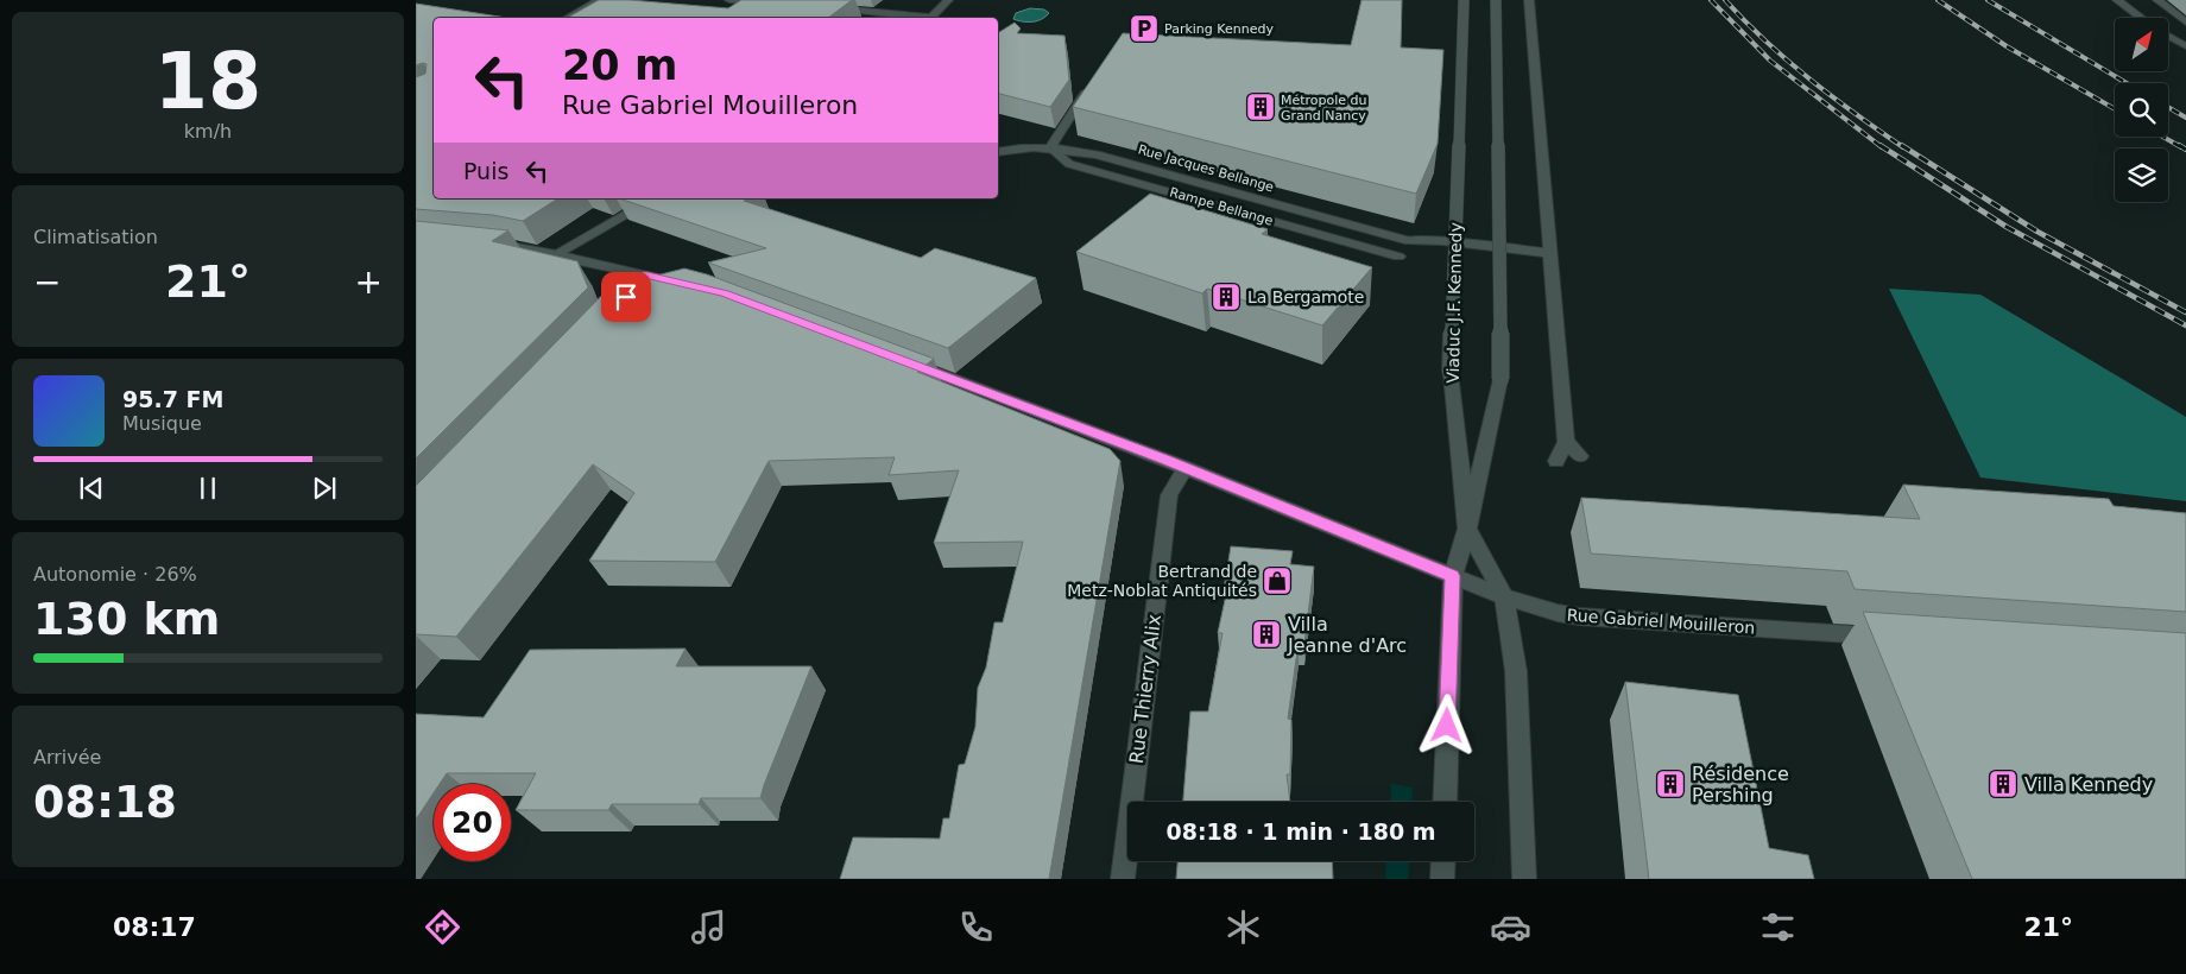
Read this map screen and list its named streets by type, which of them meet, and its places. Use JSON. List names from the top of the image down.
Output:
{
  "streets": {
    "street": [
      "Rue Jacques Bellange",
      "Rampe Bellange",
      "Viaduc J.F. Kennedy",
      "Rue Gabriel Mouilleron",
      "Rue Thierry Alix"
    ]
  },
  "crossings": [
    ["Rue Jacques Bellange", "Rampe Bellange"],
    ["Viaduc J.F. Kennedy", "Rue Gabriel Mouilleron"],
    ["Rue Gabriel Mouilleron", "Rue Thierry Alix"]
  ],
  "places": {
    "parking": ["Parking Kennedy"],
    "building": [
      "Métropole du Grand Nancy",
      "La Bergamote",
      "Villa Jeanne d'Arc",
      "Résidence Pershing",
      "Villa Kennedy"
    ],
    "shop": ["Bertrand de Metz-Noblat Antiquités"]
  },
  "north": "top right",
  "page": {
    "tile": [
      ["18", "km/h"],
      "Climatisation",
      ["Autonomie · 26%", "130 km"],
      ["Arrivée", "08:18"]
    ],
    "turn": ["20 m", "Rue Gabriel Mouilleron"],
    "then": "Puis",
    "heat": ["−", "21°", "+"],
    "song": ["95.7 FM", "Musique"],
    "limit": "20",
    "trip": "08:18 · 1 min · 180 m",
    "tabs": ["08:17", "21°"]
  }
}
